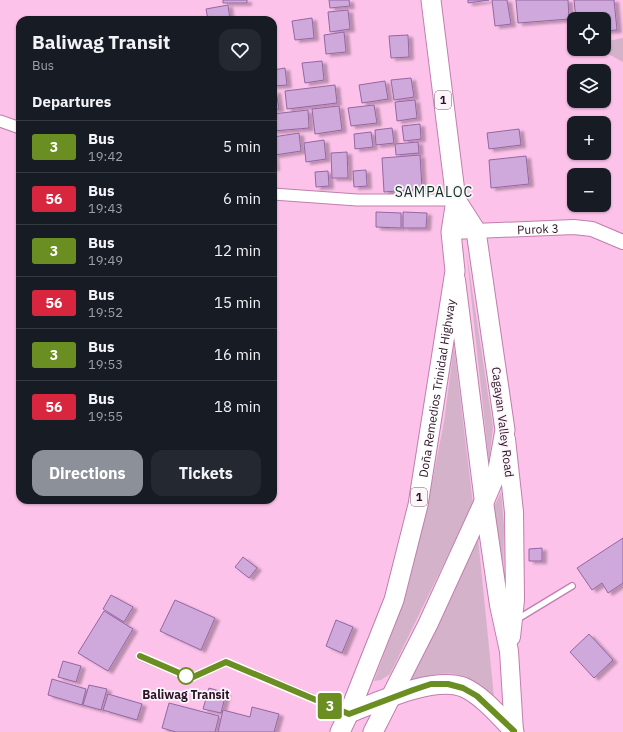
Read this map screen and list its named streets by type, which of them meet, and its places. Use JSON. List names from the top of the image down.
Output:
{
  "streets": {
    "highway": ["1", "Doña Remedios Trinidad Highway", "Cagayan Valley Road"],
    "street": ["Purok 3"]
  },
  "crossings": [
    ["1", "Cagayan Valley Road"],
    ["Purok 3", "Cagayan Valley Road"],
    ["Doña Remedios Trinidad Highway", "Cagayan Valley Road"]
  ],
  "districts": ["SAMPALOC"],
  "places": ["Baliwag Transit"],
  "lines": ["bus line 3"],
  "page": {
    "on_map": "3",
    "map_buttons": ["+", "−"],
    "heading": [
      ["Baliwag Transit", "Bus"],
      "Departures"
    ],
    "list": [
      {
        "mark": "3",
        "name": "Bus",
        "note": "19:42",
        "value": "5 min"
      },
      {
        "mark": "56",
        "name": "Bus",
        "note": "19:43",
        "value": "6 min"
      },
      {
        "mark": "3",
        "name": "Bus",
        "note": "19:49",
        "value": "12 min"
      },
      {
        "mark": "56",
        "name": "Bus",
        "note": "19:52",
        "value": "15 min"
      },
      {
        "mark": "3",
        "name": "Bus",
        "note": "19:53",
        "value": "16 min"
      },
      {
        "mark": "56",
        "name": "Bus",
        "note": "19:55",
        "value": "18 min"
      }
    ],
    "buttons": ["Directions", "Tickets"]
  }
}
